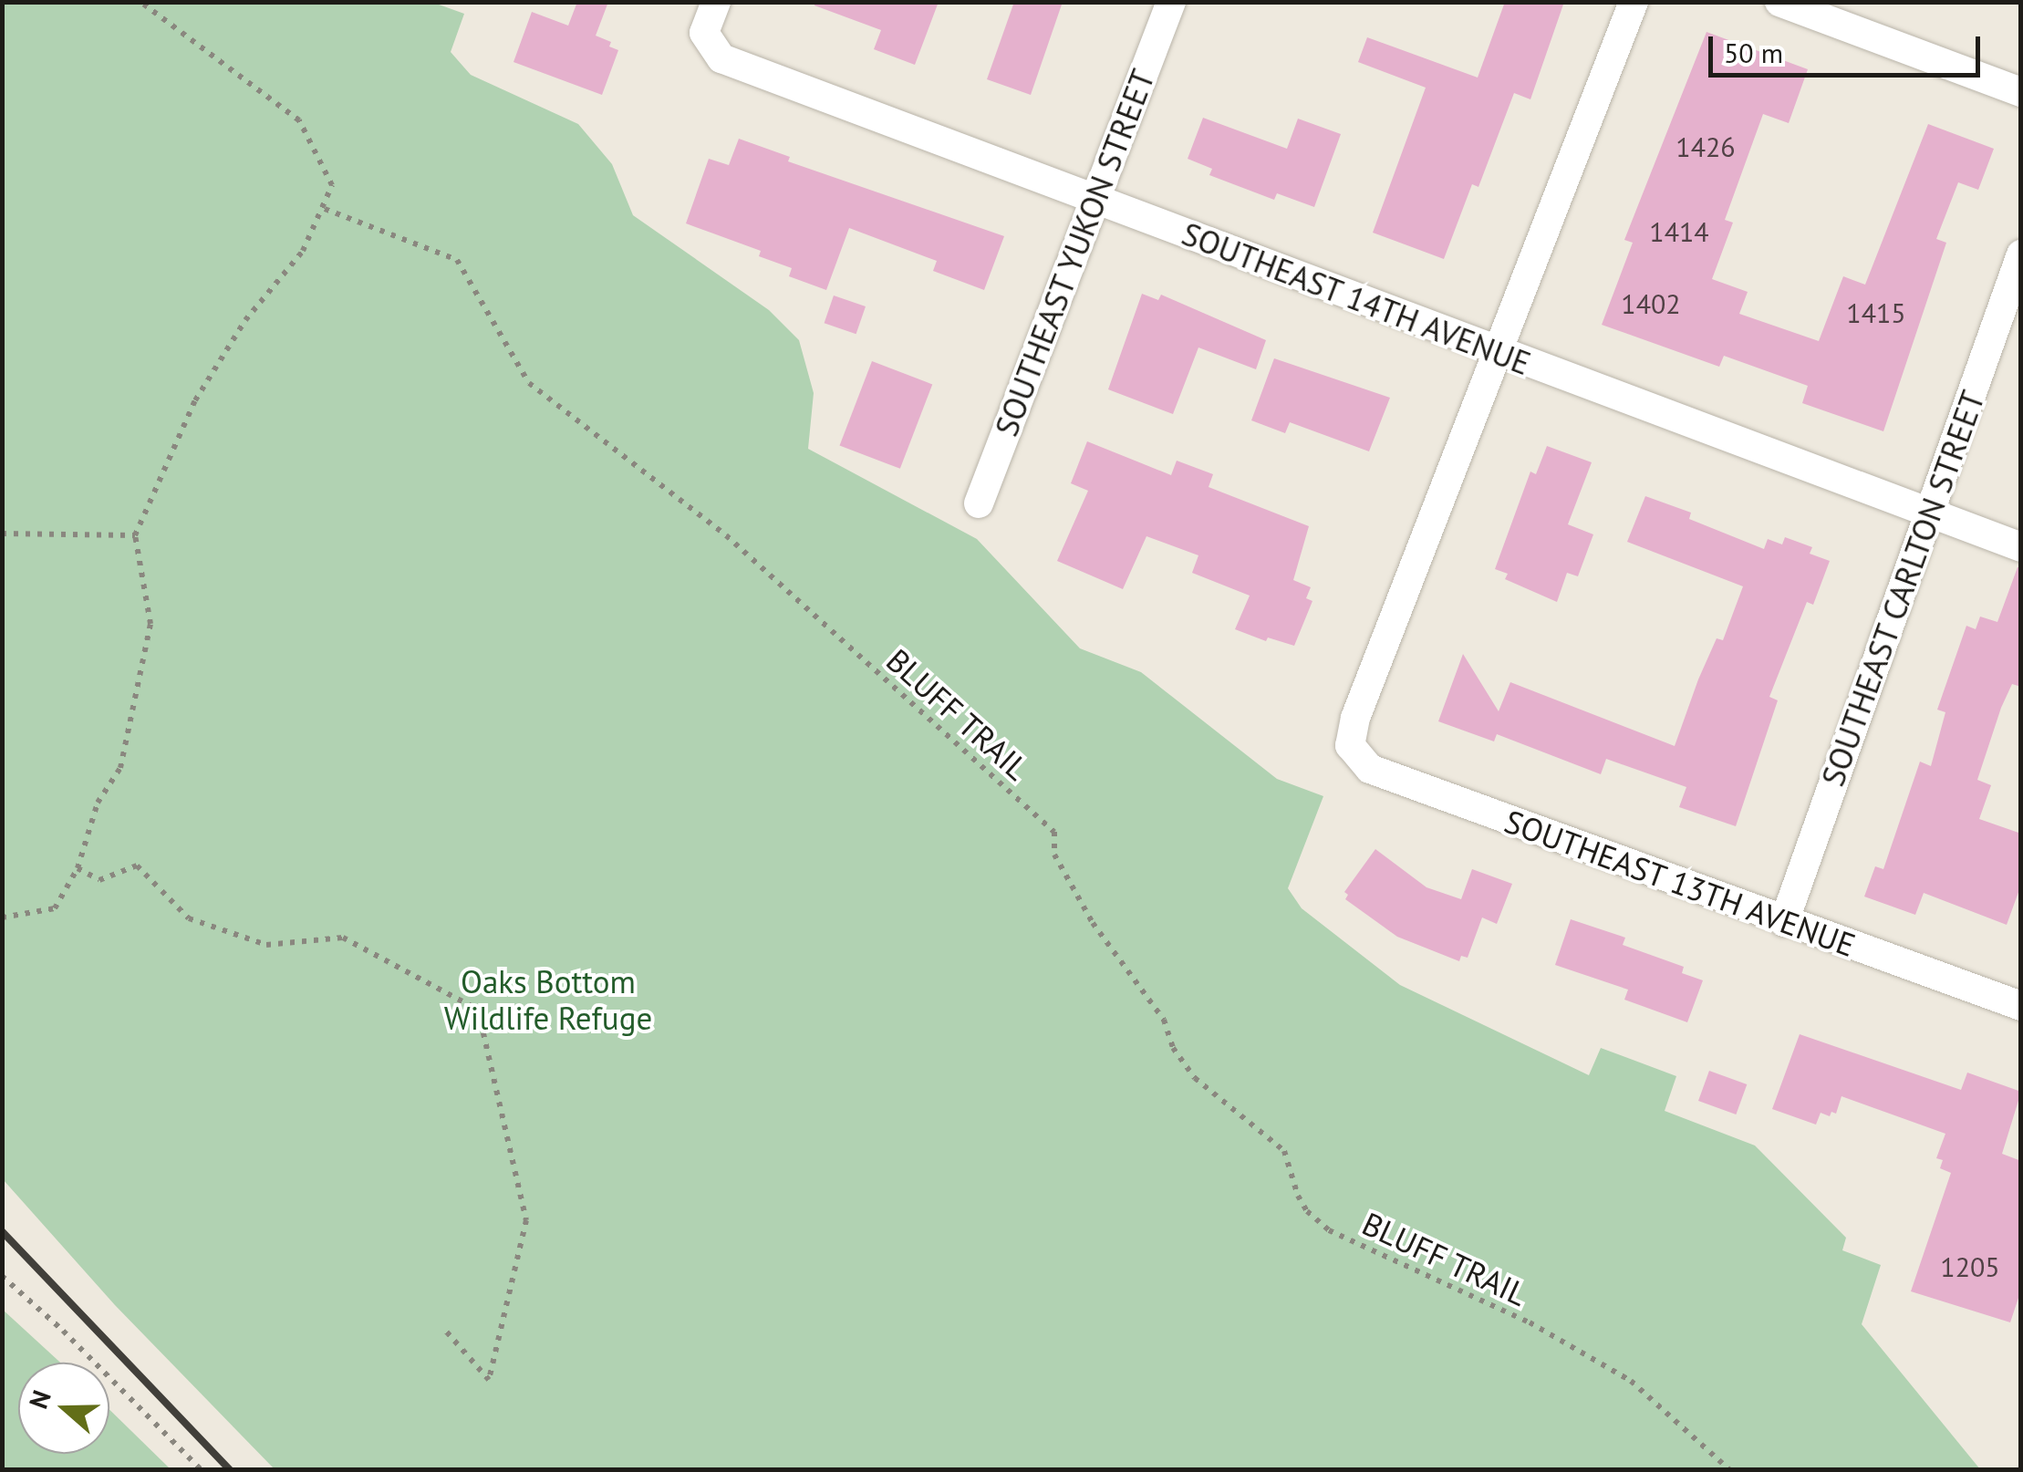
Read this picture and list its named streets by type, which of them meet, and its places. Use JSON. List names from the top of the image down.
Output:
{
  "streets": {
    "street": [
      "SOUTHEAST YUKON STREET",
      "SOUTHEAST 14TH AVENUE",
      "SOUTHEAST CARLTON STREET",
      "SOUTHEAST 13TH AVENUE"
    ],
    "path": ["BLUFF TRAIL"]
  },
  "crossings": [
    ["SOUTHEAST YUKON STREET", "SOUTHEAST 14TH AVENUE"],
    ["SOUTHEAST 14TH AVENUE", "SOUTHEAST CARLTON STREET"],
    ["SOUTHEAST 14TH AVENUE", "SOUTHEAST 13TH AVENUE"],
    ["SOUTHEAST CARLTON STREET", "SOUTHEAST 13TH AVENUE"]
  ],
  "parks": ["Oaks Bottom Wildlife Refuge"],
  "house_numbers": [
    "1426",
    "1414",
    "1402",
    "1415",
    "1205"
  ],
  "scale_bar": "50 m",
  "north": "left"
}
